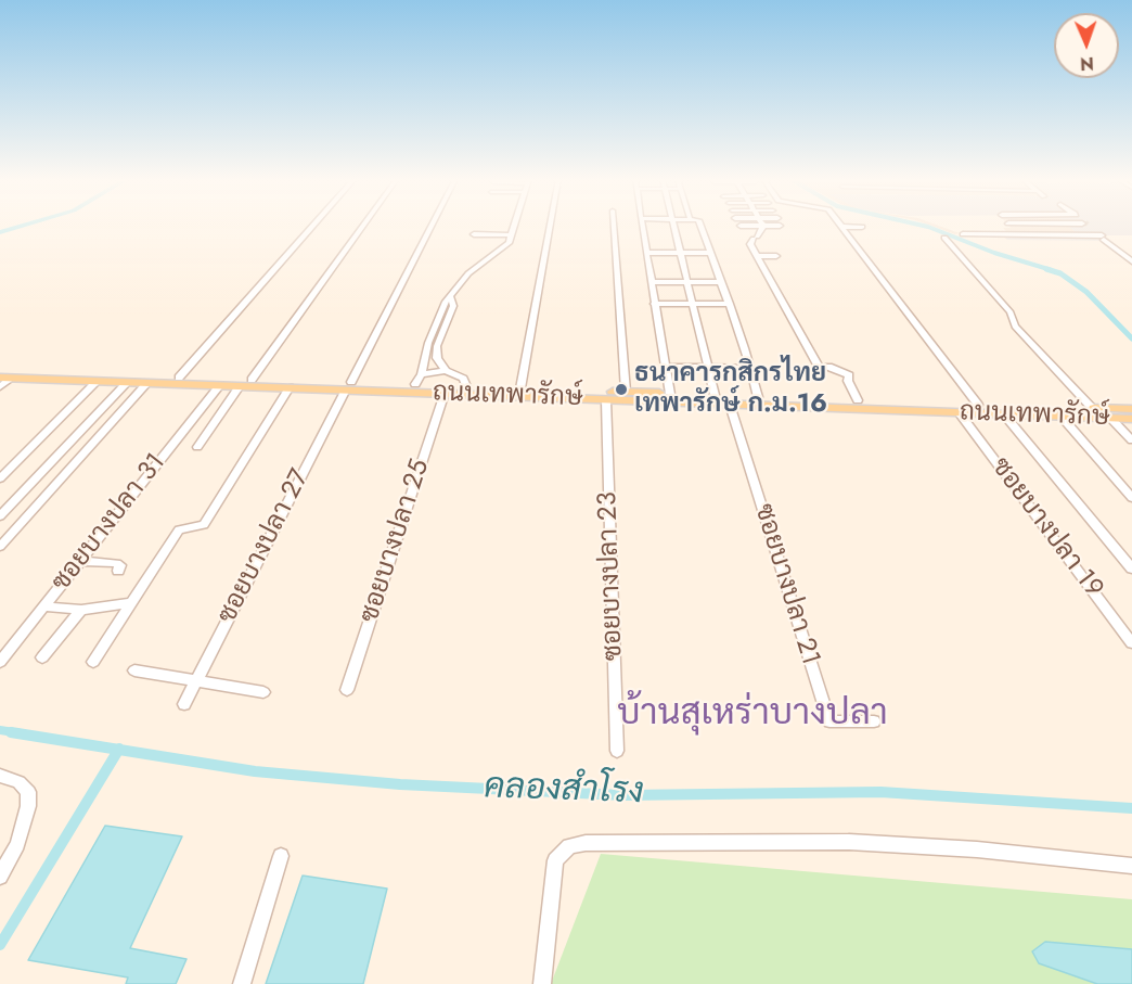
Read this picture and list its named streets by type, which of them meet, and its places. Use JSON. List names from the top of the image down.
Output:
{
  "streets": {
    "main road": ["ถนนเทพารักษ์"],
    "street": [
      "ซอยบางปลา 31",
      "ซอยบางปลา 19",
      "ซอยบางปลา 25",
      "ซอยบางปลา 27",
      "ซอยบางปลา 23",
      "ซอยบางปลา 21"
    ]
  },
  "crossings": [
    ["ถนนเทพารักษ์", "ซอยบางปลา 31"],
    ["ถนนเทพารักษ์", "ซอยบางปลา 19"],
    ["ถนนเทพารักษ์", "ซอยบางปลา 25"],
    ["ถนนเทพารักษ์", "ซอยบางปลา 27"],
    ["ถนนเทพารักษ์", "ซอยบางปลา 23"],
    ["ถนนเทพารักษ์", "ซอยบางปลา 21"]
  ],
  "districts": ["บ้านสุเหร่าบางปลา"],
  "water": ["คลองสำโรง"],
  "places": ["ธนาคารกสิกรไทย เทพารักษ์ ก.ม.16"],
  "north": "bottom"
}
